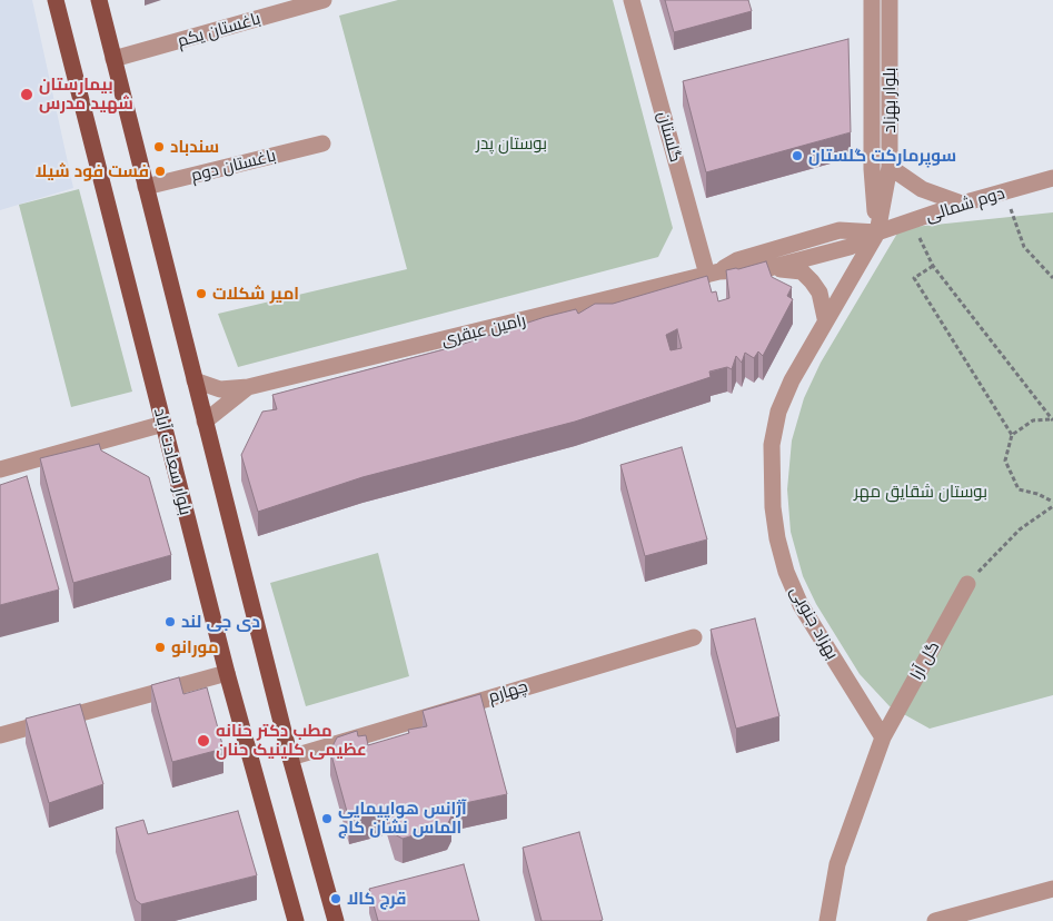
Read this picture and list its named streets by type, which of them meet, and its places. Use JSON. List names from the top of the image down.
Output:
{
  "streets": {
    "main road": ["بلوار سعادت آباد"],
    "street": [
      "باغستان یکم",
      "بلوار بهزاد",
      "گلستان",
      "باغستان دوم",
      "دوم شمالی",
      "رامین عبقری",
      "بهزاد جنوبی",
      "گل آرا",
      "چهارم"
    ]
  },
  "crossings": [
    ["بلوار بهزاد", "دوم شمالی"],
    ["بلوار بهزاد", "رامین عبقری"],
    ["بلوار بهزاد", "بهزاد جنوبی"],
    ["گلستان", "رامین عبقری"],
    ["دوم شمالی", "رامین عبقری"],
    ["دوم شمالی", "بهزاد جنوبی"],
    ["رامین عبقری", "بهزاد جنوبی"],
    ["بهزاد جنوبی", "گل آرا"]
  ],
  "parks": ["بوستان پدر", "بوستان شقایق مهر"],
  "places": [
    "بیمارستان شهید مدرس",
    "سندباد",
    "سوپرمارکت گلستان",
    "فست فود شیلا",
    "امیر شکلات",
    "دی جی لند",
    "مورانو",
    "مطب دکتر حنانه عظیمی کلینیک حنان",
    "آژانس هواپیمایی الماس نشان کاج",
    "قرج کالا"
  ]
}
